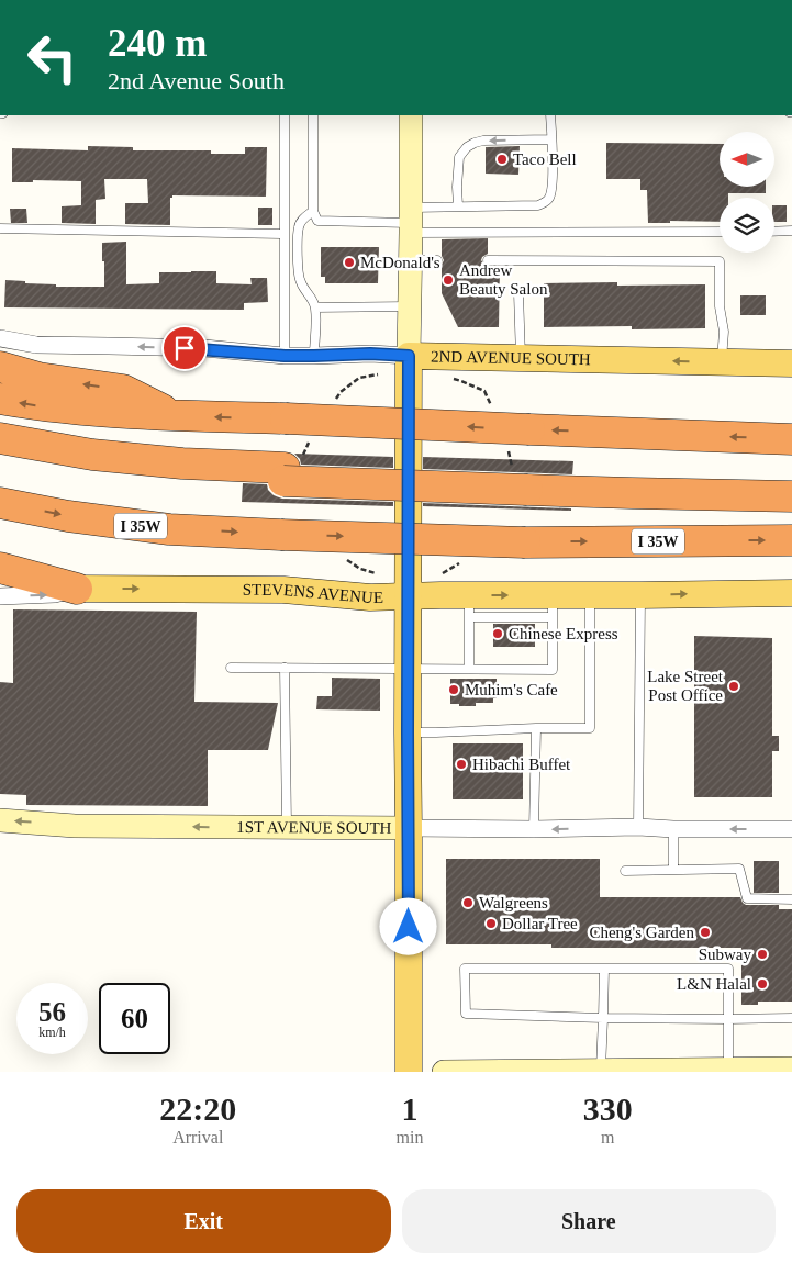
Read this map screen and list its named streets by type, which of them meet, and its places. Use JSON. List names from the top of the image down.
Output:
{
  "streets": {
    "highway": ["I 35W"],
    "main road": ["2ND AVENUE SOUTH", "STEVENS AVENUE", "1ST AVENUE SOUTH"]
  },
  "one_way": ["2ND AVENUE SOUTH", "STEVENS AVENUE", "1ST AVENUE SOUTH"],
  "places": [
    "Taco Bell",
    "McDonald's",
    "Andrew Beauty Salon",
    "Chinese Express",
    "Lake Street Post Office",
    "Muhim's Cafe",
    "Hibachi Buffet",
    "Walgreens",
    "Dollar Tree",
    "Cheng's Garden",
    "Subway",
    "L&N Halal"
  ],
  "north": "left",
  "page": {
    "turn": ["240 m", "2nd Avenue South"],
    "speed": "56 km/h",
    "limit": "60",
    "eta": [
      "22:20",
      "Arrival",
      "1",
      "min",
      "330",
      "m"
    ],
    "buttons": ["Exit", "Share"]
  }
}
